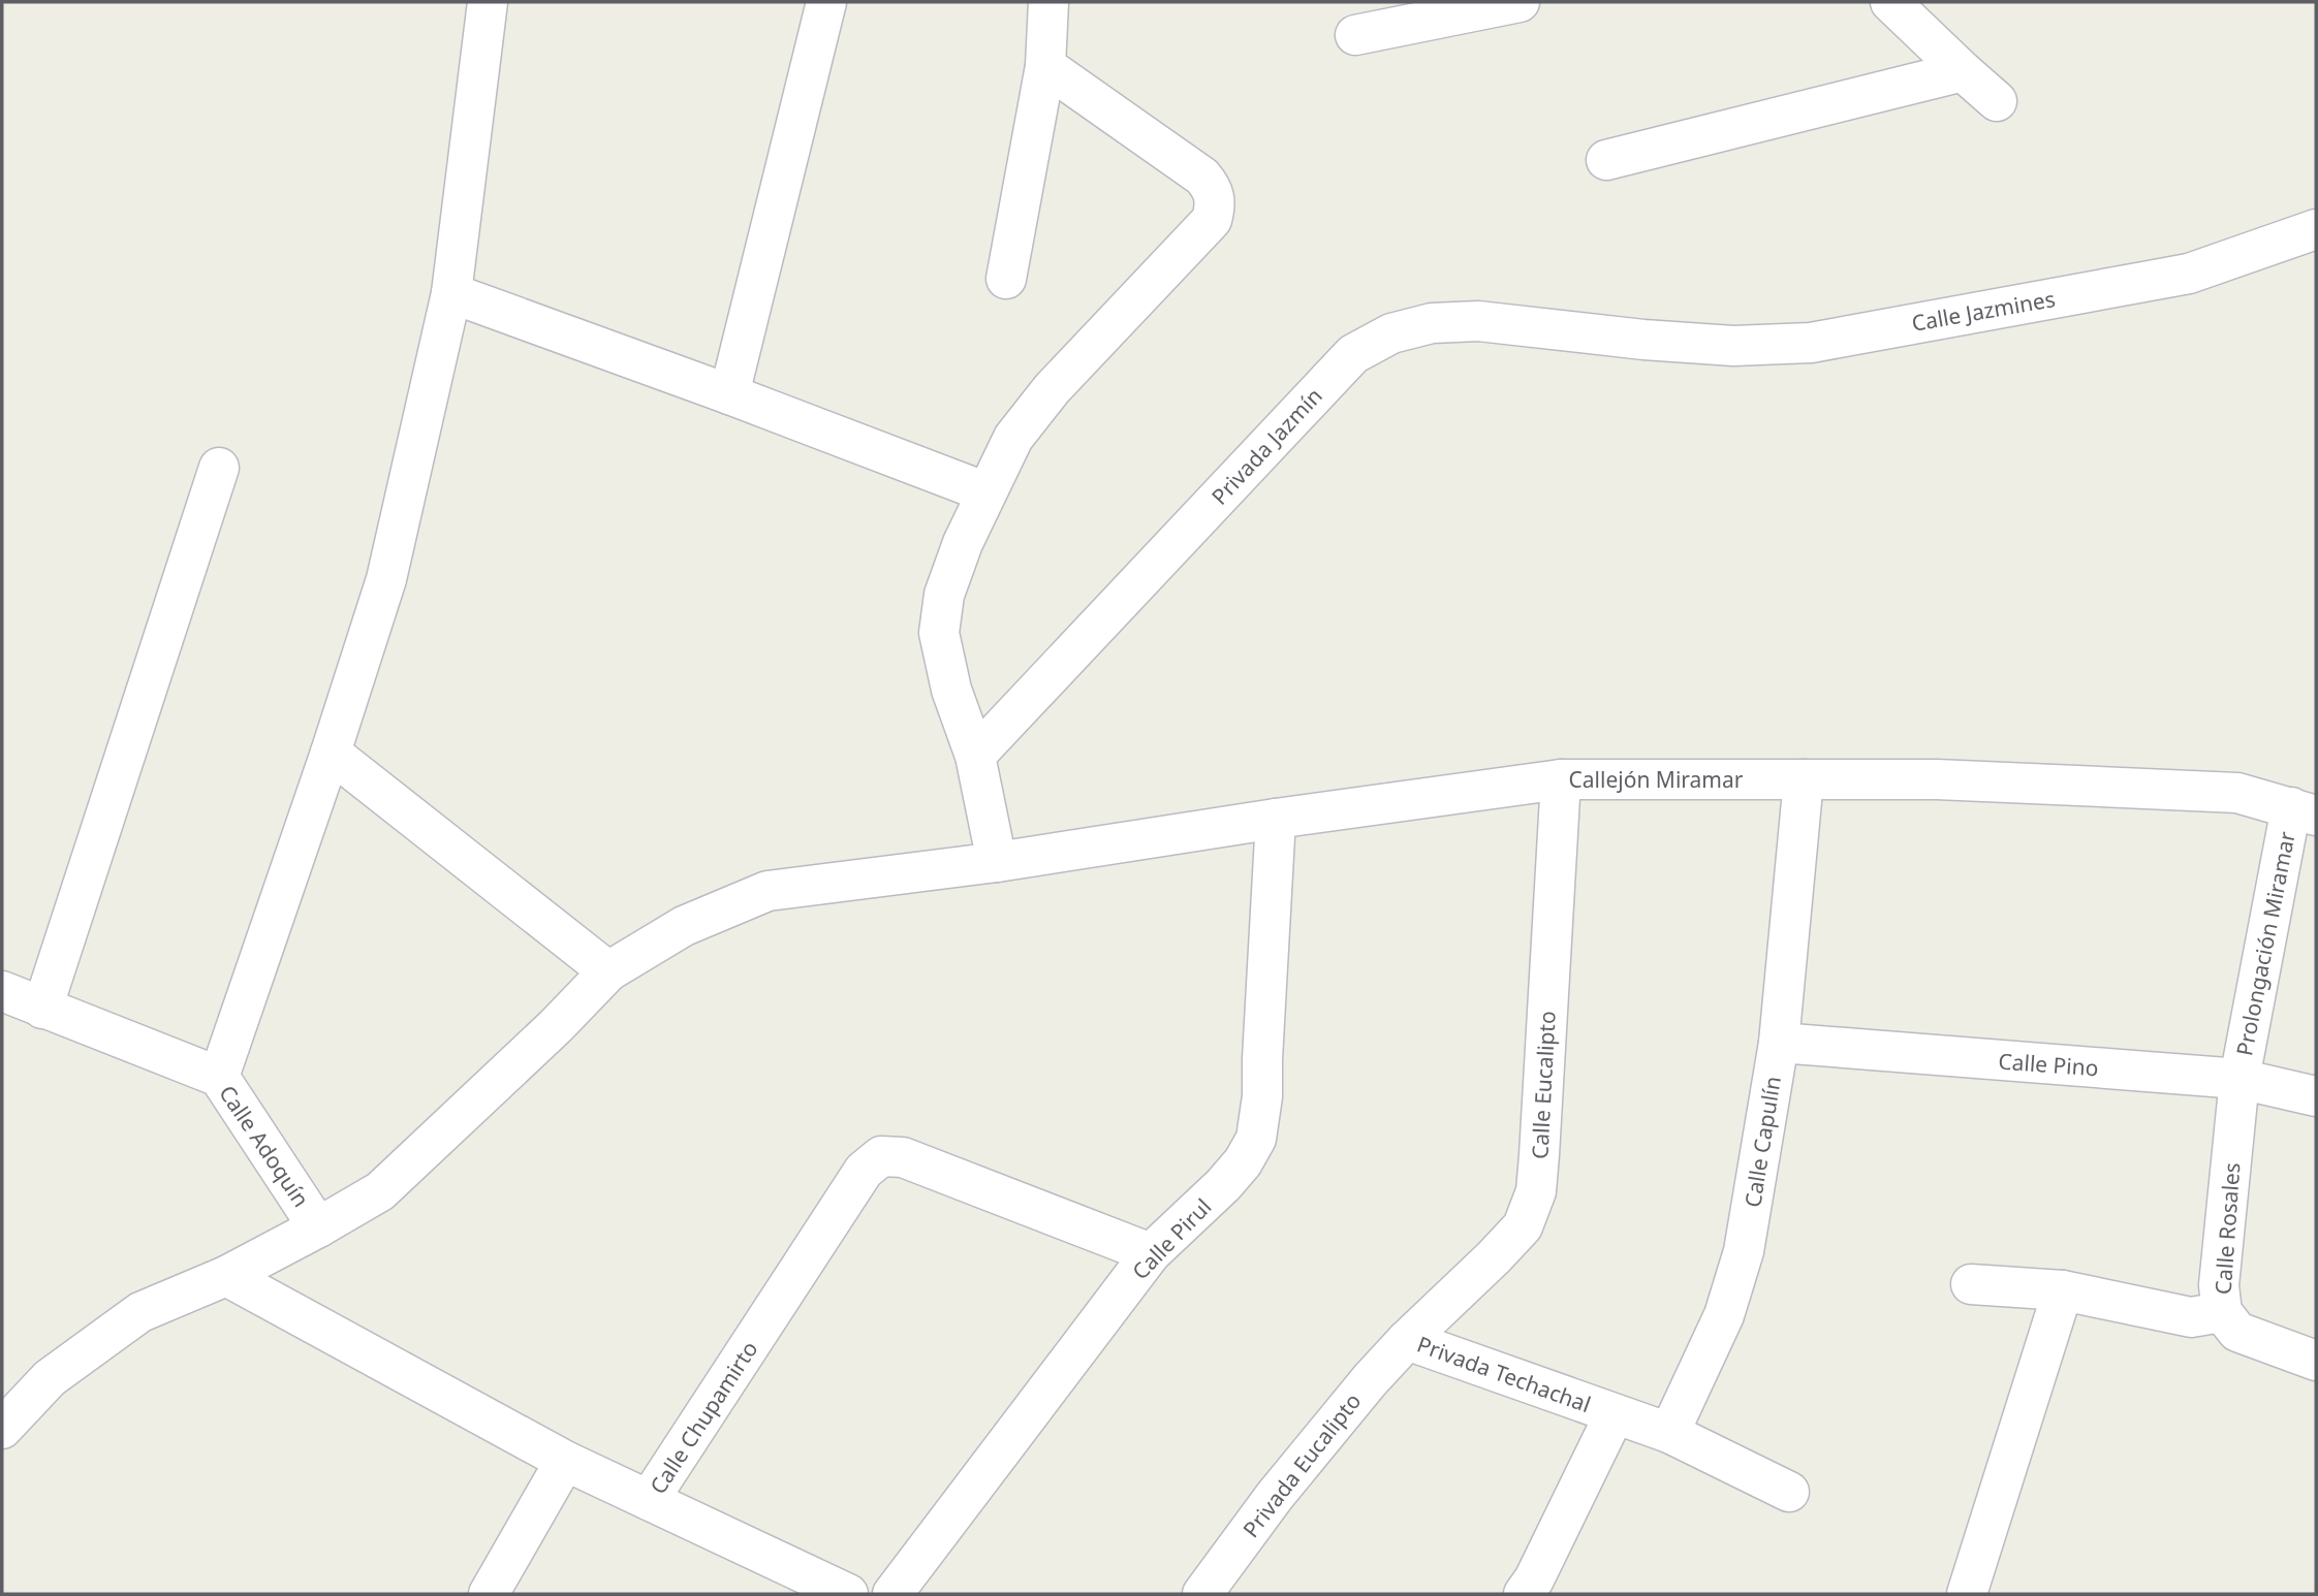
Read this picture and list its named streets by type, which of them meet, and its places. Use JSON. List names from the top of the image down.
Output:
{
  "streets": {
    "street": [
      "Calle Jazmines",
      "Privada Jazmín",
      "Callejón Miramar",
      "Prolongación Miramar",
      "Calle Pino",
      "Calle Eucalipto",
      "Calle Capulín",
      "Calle Adoquín",
      "Calle Rosales",
      "Calle Pirul",
      "Privada Techachal",
      "Calle Chupamirto",
      "Privada Eucalipto"
    ]
  },
  "crossings": [
    ["Calle Jazmines", "Privada Jazmín"],
    ["Callejón Miramar", "Prolongación Miramar"],
    ["Callejón Miramar", "Calle Eucalipto"],
    ["Callejón Miramar", "Calle Capulín"],
    ["Callejón Miramar", "Calle Adoquín"],
    ["Callejón Miramar", "Calle Pirul"],
    ["Prolongación Miramar", "Calle Pino"],
    ["Prolongación Miramar", "Calle Rosales"],
    ["Calle Pino", "Calle Capulín"],
    ["Calle Pino", "Calle Rosales"],
    ["Calle Eucalipto", "Privada Techachal"],
    ["Calle Eucalipto", "Privada Eucalipto"],
    ["Calle Pirul", "Calle Chupamirto"],
    ["Privada Techachal", "Privada Eucalipto"]
  ]
}
